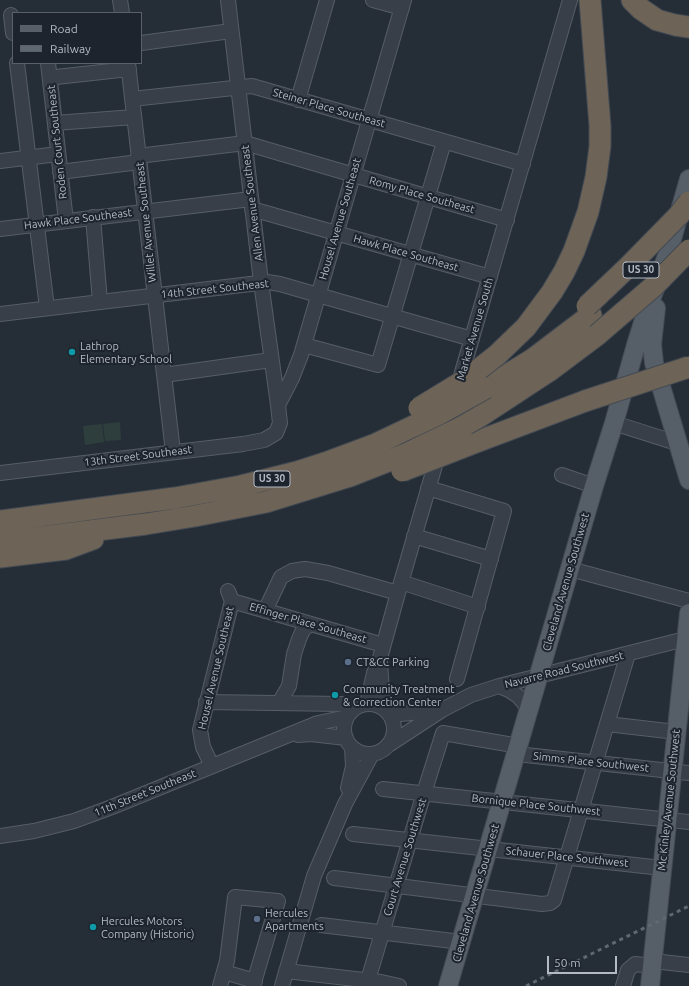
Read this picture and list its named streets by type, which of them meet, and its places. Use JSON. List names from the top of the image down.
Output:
{
  "streets": {
    "highway": ["US 30"],
    "main road": ["Cleveland Avenue Southwest", "Mc Kinley Avenue Southwest"],
    "street": [
      "Steiner Place Southeast",
      "Roden Court Southeast",
      "Romy Place Southeast",
      "Allen Avenue Southeast",
      "Hawk Place Southeast",
      "Housel Avenue Southeast",
      "Willet Avenue Southeast",
      "14th Street Southeast",
      "Market Avenue South",
      "13th Street Southeast",
      "Effinger Place Southeast",
      "Navarre Road Southwest",
      "Simms Place Southwest",
      "11th Street Southeast",
      "Bornique Place Southwest",
      "Court Avenue Southwest",
      "Schauer Place Southwest"
    ]
  },
  "crossings": [
    ["Steiner Place Southeast", "Allen Avenue Southeast"],
    ["Steiner Place Southeast", "Housel Avenue Southeast"],
    ["Steiner Place Southeast", "Willet Avenue Southeast"],
    ["Steiner Place Southeast", "Market Avenue South"],
    ["Roden Court Southeast", "Hawk Place Southeast"],
    ["Romy Place Southeast", "Allen Avenue Southeast"],
    ["Romy Place Southeast", "Housel Avenue Southeast"],
    ["Romy Place Southeast", "Market Avenue South"],
    ["Allen Avenue Southeast", "Hawk Place Southeast"],
    ["Allen Avenue Southeast", "Housel Avenue Southeast"],
    ["Allen Avenue Southeast", "14th Street Southeast"],
    ["Allen Avenue Southeast", "13th Street Southeast"],
    ["Hawk Place Southeast", "Housel Avenue Southeast"],
    ["Hawk Place Southeast", "Willet Avenue Southeast"],
    ["Hawk Place Southeast", "Market Avenue South"],
    ["Housel Avenue Southeast", "14th Street Southeast"],
    ["Housel Avenue Southeast", "13th Street Southeast"],
    ["Housel Avenue Southeast", "Effinger Place Southeast"],
    ["Housel Avenue Southeast", "11th Street Southeast"],
    ["Willet Avenue Southeast", "14th Street Southeast"],
    ["Willet Avenue Southeast", "13th Street Southeast"],
    ["14th Street Southeast", "Market Avenue South"],
    ["Market Avenue South", "Effinger Place Southeast"],
    ["Market Avenue South", "Navarre Road Southwest"],
    ["Market Avenue South", "11th Street Southeast"],
    ["Cleveland Avenue Southwest", "Navarre Road Southwest"],
    ["Cleveland Avenue Southwest", "Simms Place Southwest"],
    ["Cleveland Avenue Southwest", "Bornique Place Southwest"],
    ["Cleveland Avenue Southwest", "Schauer Place Southwest"],
    ["Navarre Road Southwest", "11th Street Southeast"],
    ["Navarre Road Southwest", "Mc Kinley Avenue Southwest"],
    ["Simms Place Southwest", "Mc Kinley Avenue Southwest"],
    ["Simms Place Southwest", "Court Avenue Southwest"],
    ["Mc Kinley Avenue Southwest", "Bornique Place Southwest"],
    ["Mc Kinley Avenue Southwest", "Schauer Place Southwest"],
    ["Bornique Place Southwest", "Court Avenue Southwest"],
    ["Court Avenue Southwest", "Schauer Place Southwest"]
  ],
  "places": [
    "Lathrop Elementary School",
    "CT&CC Parking",
    "Community Treatment & Correction Center",
    "Hercules Apartments",
    "Hercules Motors Company (Historic)"
  ],
  "legend": ["Road", "Railway"],
  "scale_bar": "50 m"
}
